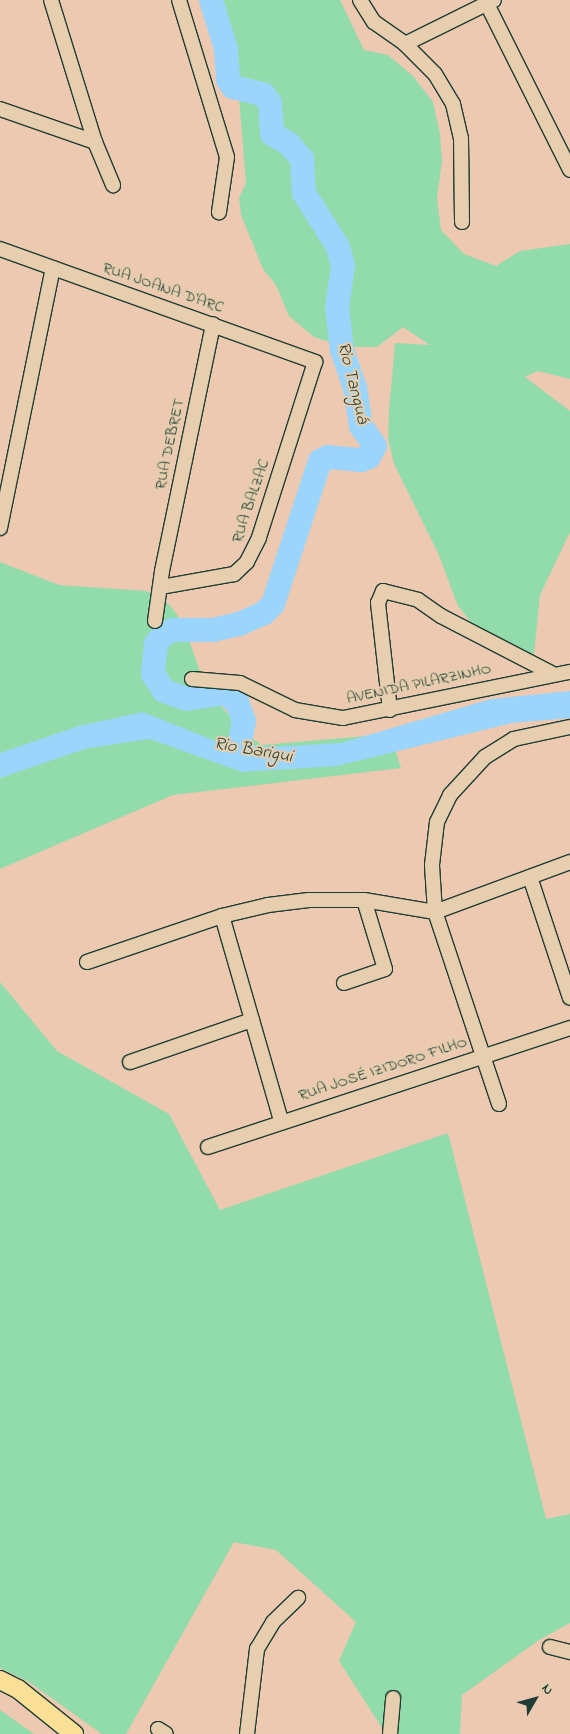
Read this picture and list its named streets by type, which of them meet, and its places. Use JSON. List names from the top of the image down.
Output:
{
  "streets": {
    "street": [
      "RUA JOANA D'ARC",
      "RUA DEBRET",
      "RUA BALZAC",
      "AVENIDA PILARZINHO",
      "RUA JOSÉ IZIDORO FILHO"
    ]
  },
  "crossings": [
    ["RUA JOANA D'ARC", "RUA DEBRET"],
    ["RUA JOANA D'ARC", "RUA BALZAC"],
    ["RUA DEBRET", "RUA BALZAC"]
  ],
  "water": ["Rio Tanguá", "Rio Barigui"],
  "north": "top right"
}
